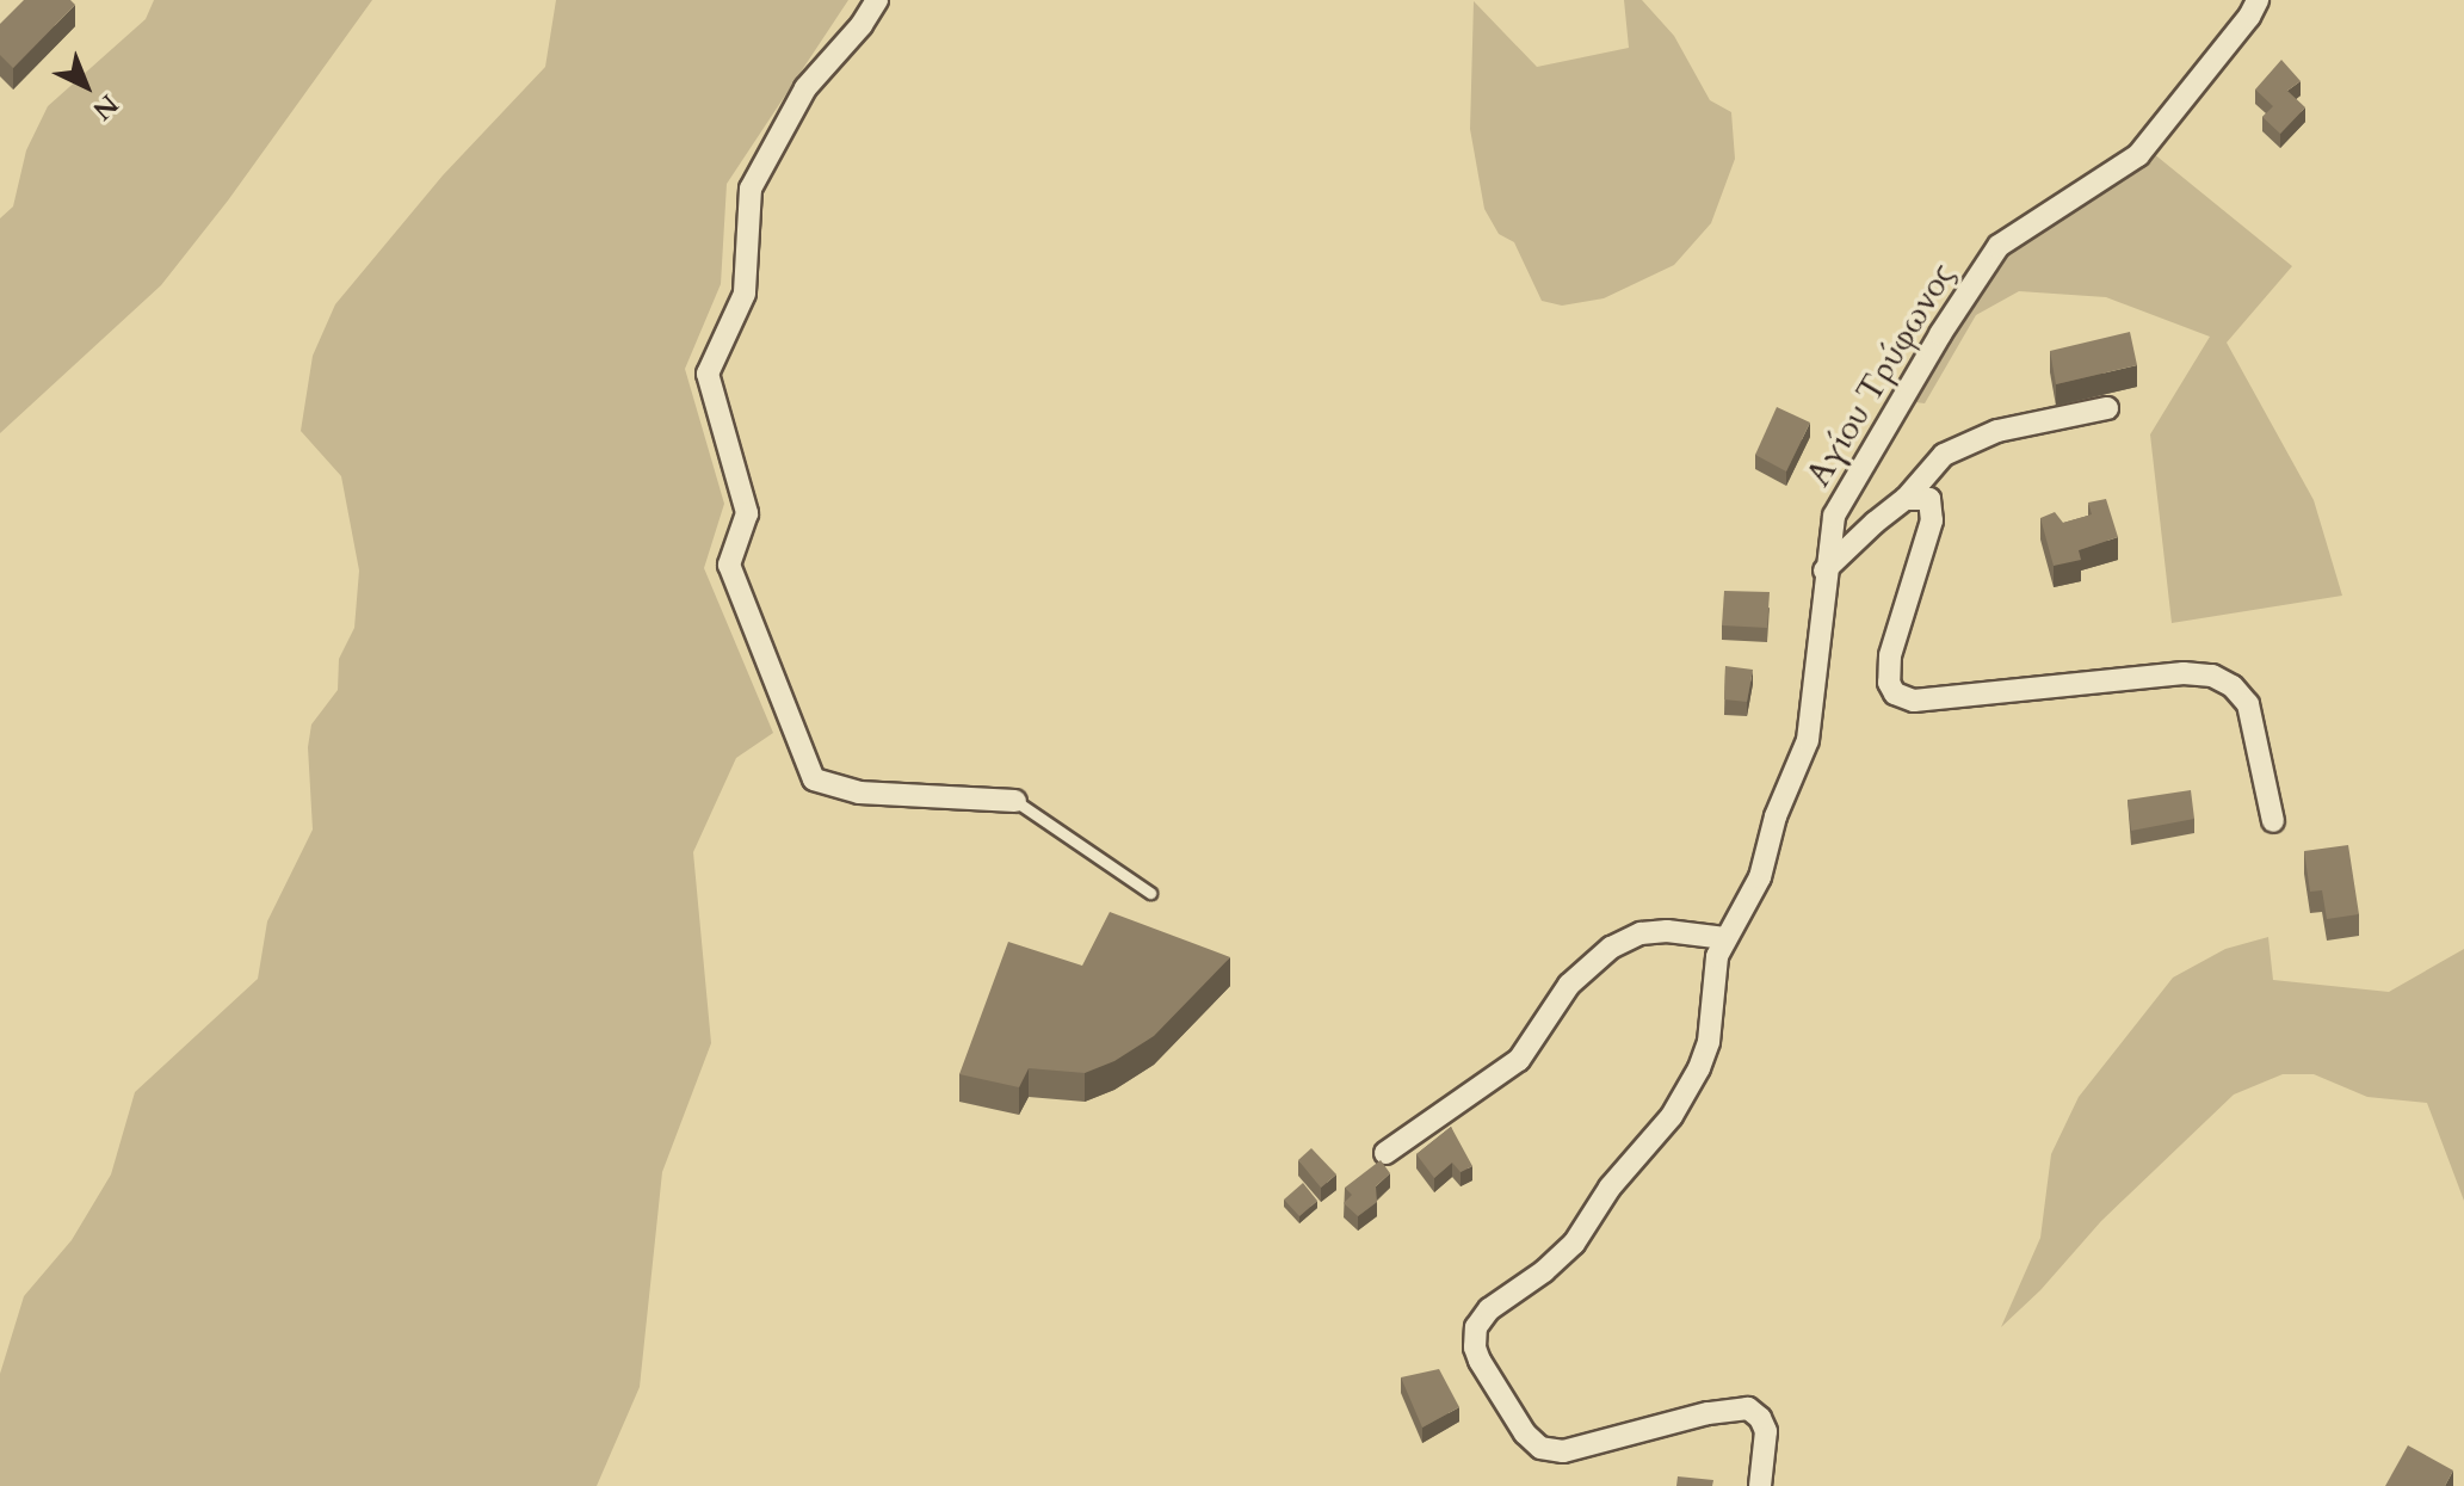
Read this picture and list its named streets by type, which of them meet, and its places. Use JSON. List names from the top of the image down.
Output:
{
  "streets": {
    "street": ["Αγίου Τρύφωνος"]
  },
  "north": "bottom right"
}
